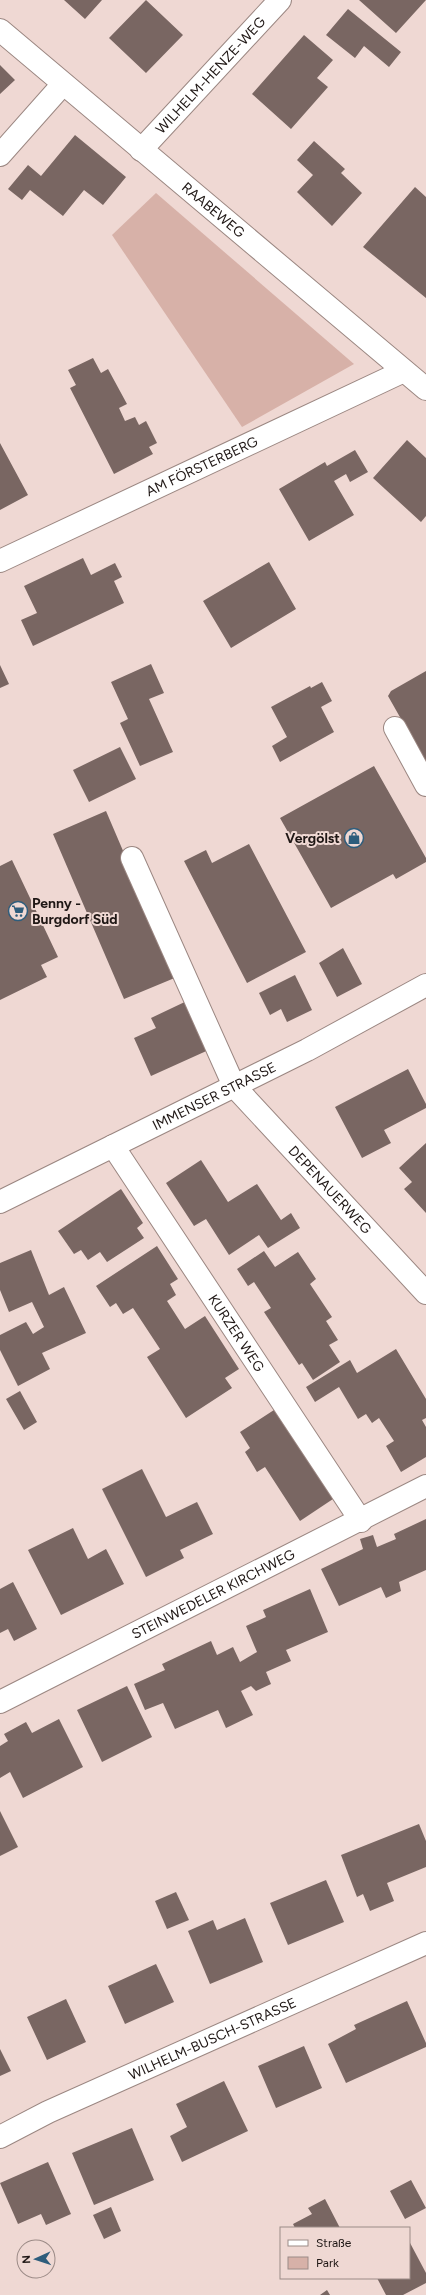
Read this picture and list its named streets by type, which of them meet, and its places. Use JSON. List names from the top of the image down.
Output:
{
  "streets": {
    "street": [
      "WILHELM-HENZE-WEG",
      "RAABEWEG",
      "AM FÖRSTERBERG",
      "IMMENSER STRASSE",
      "DEPENAUERWEG",
      "KURZER WEG",
      "STEINWEDELER KIRCHWEG",
      "WILHELM-BUSCH-STRASSE"
    ]
  },
  "crossings": [
    ["WILHELM-HENZE-WEG", "RAABEWEG"],
    ["RAABEWEG", "AM FÖRSTERBERG"],
    ["IMMENSER STRASSE", "DEPENAUERWEG"],
    ["IMMENSER STRASSE", "KURZER WEG"],
    ["KURZER WEG", "STEINWEDELER KIRCHWEG"]
  ],
  "places": {
    "shop": ["Vergölst"],
    "supermarket": ["Penny - Burgdorf Süd"]
  },
  "legend": ["Straße", "Park"],
  "north": "left"
}
